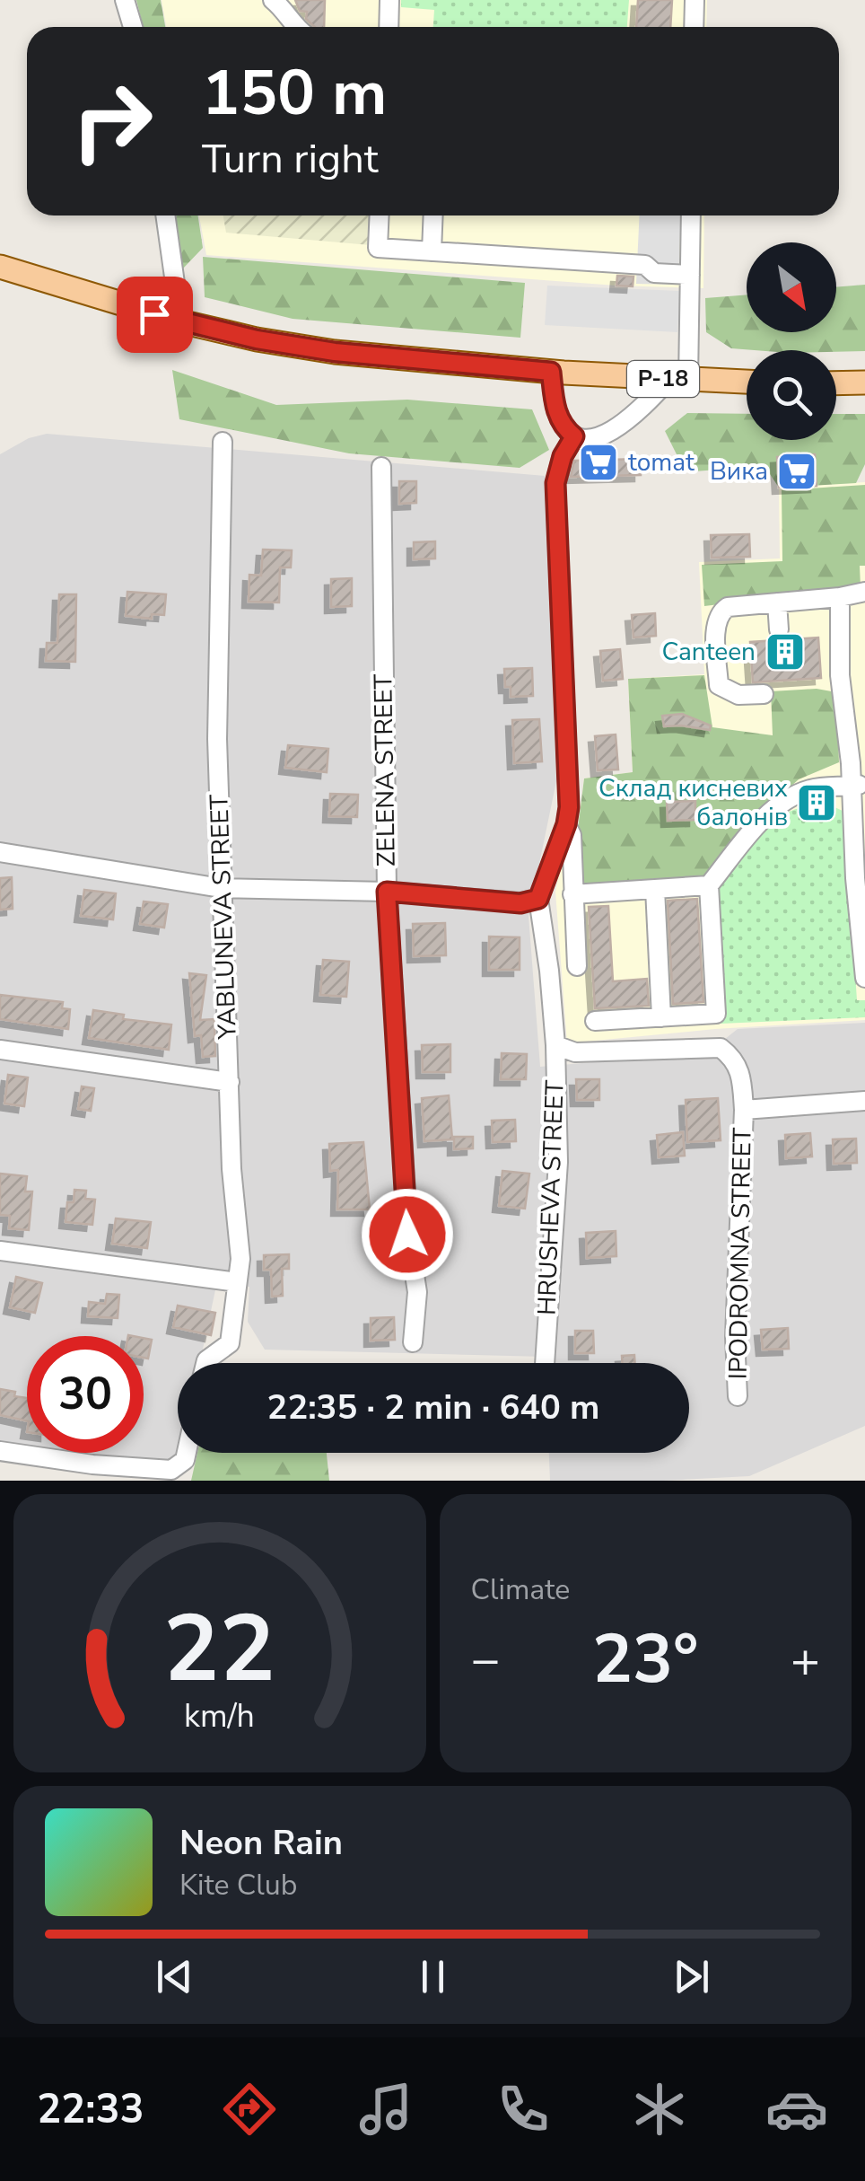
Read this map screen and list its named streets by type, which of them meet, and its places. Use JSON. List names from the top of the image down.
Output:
{
  "streets": {
    "main road": ["Р-18"],
    "street": [
      "ZELENA STREET",
      "YABLUNEVA STREET",
      "HRUSHEVA STREET",
      "IPODROMNA STREET"
    ]
  },
  "crossings": [
    ["HRUSHEVA STREET", "IPODROMNA STREET"]
  ],
  "places": {
    "supermarket": ["tomat", "Вика"],
    "building": ["Canteen", "Склад кисневих балонів"]
  },
  "north": "bottom right",
  "page": {
    "turn": ["150 m", "Turn right"],
    "limit": "30",
    "trip": "22:35 · 2 min · 640 m",
    "tile": "Climate",
    "heat": ["−", "23°", "+"],
    "song": ["Neon Rain", "Kite Club"],
    "tabs": "22:33",
    "gauge": ["22", "km/h"]
  }
}
